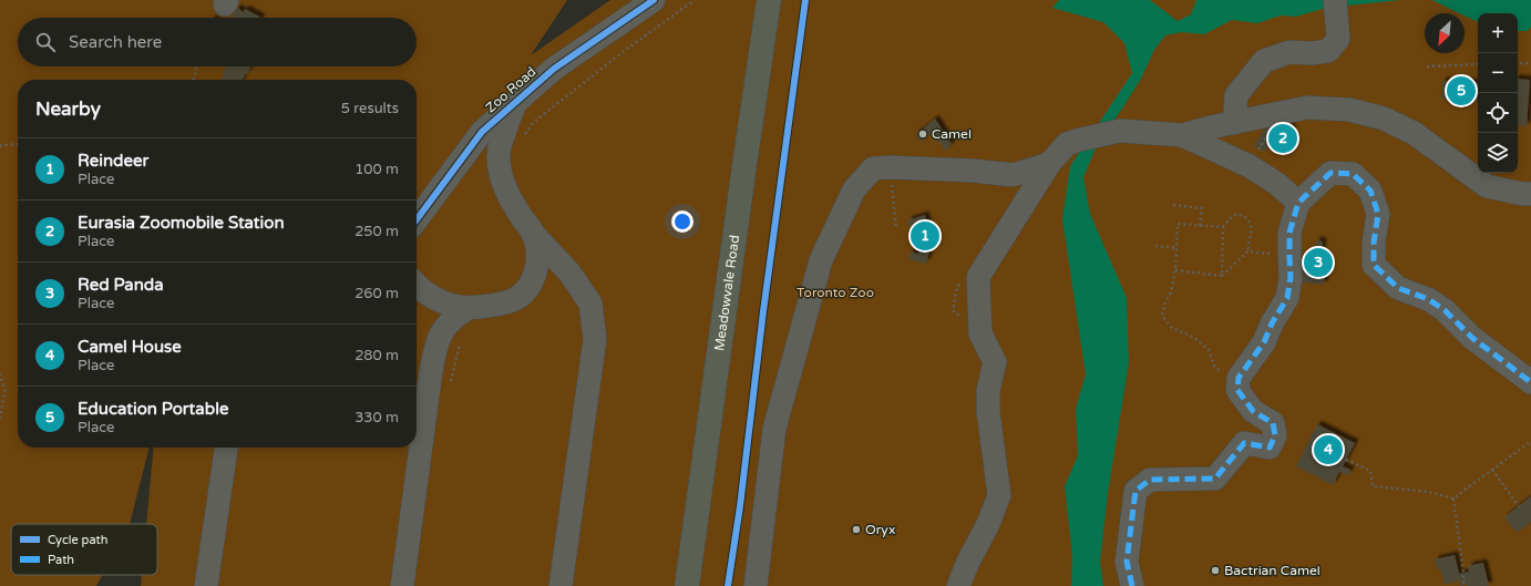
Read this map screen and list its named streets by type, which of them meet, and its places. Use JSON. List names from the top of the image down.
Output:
{
  "streets": {
    "main road": ["Meadowvale Road"],
    "street": ["Zoo Road"]
  },
  "parks": ["Toronto Zoo"],
  "places": ["Camel", "Oryx", "Bactrian Camel"],
  "legend": ["Cycle path", "Path"],
  "north": "bottom left",
  "page": {
    "map_buttons": ["+", "−"],
    "search": "Search here",
    "pins": [
      "5",
      "2",
      "1",
      "3",
      "4"
    ],
    "heading": ["Nearby", "5 results"],
    "list": [
      {
        "mark": "1",
        "name": "Reindeer",
        "note": "Place",
        "value": "100 m"
      },
      {
        "mark": "2",
        "name": "Eurasia Zoomobile Station",
        "note": "Place",
        "value": "250 m"
      },
      {
        "mark": "3",
        "name": "Red Panda",
        "note": "Place",
        "value": "260 m"
      },
      {
        "mark": "4",
        "name": "Camel House",
        "note": "Place",
        "value": "280 m"
      },
      {
        "mark": "5",
        "name": "Education Portable",
        "note": "Place",
        "value": "330 m"
      }
    ]
  }
}
